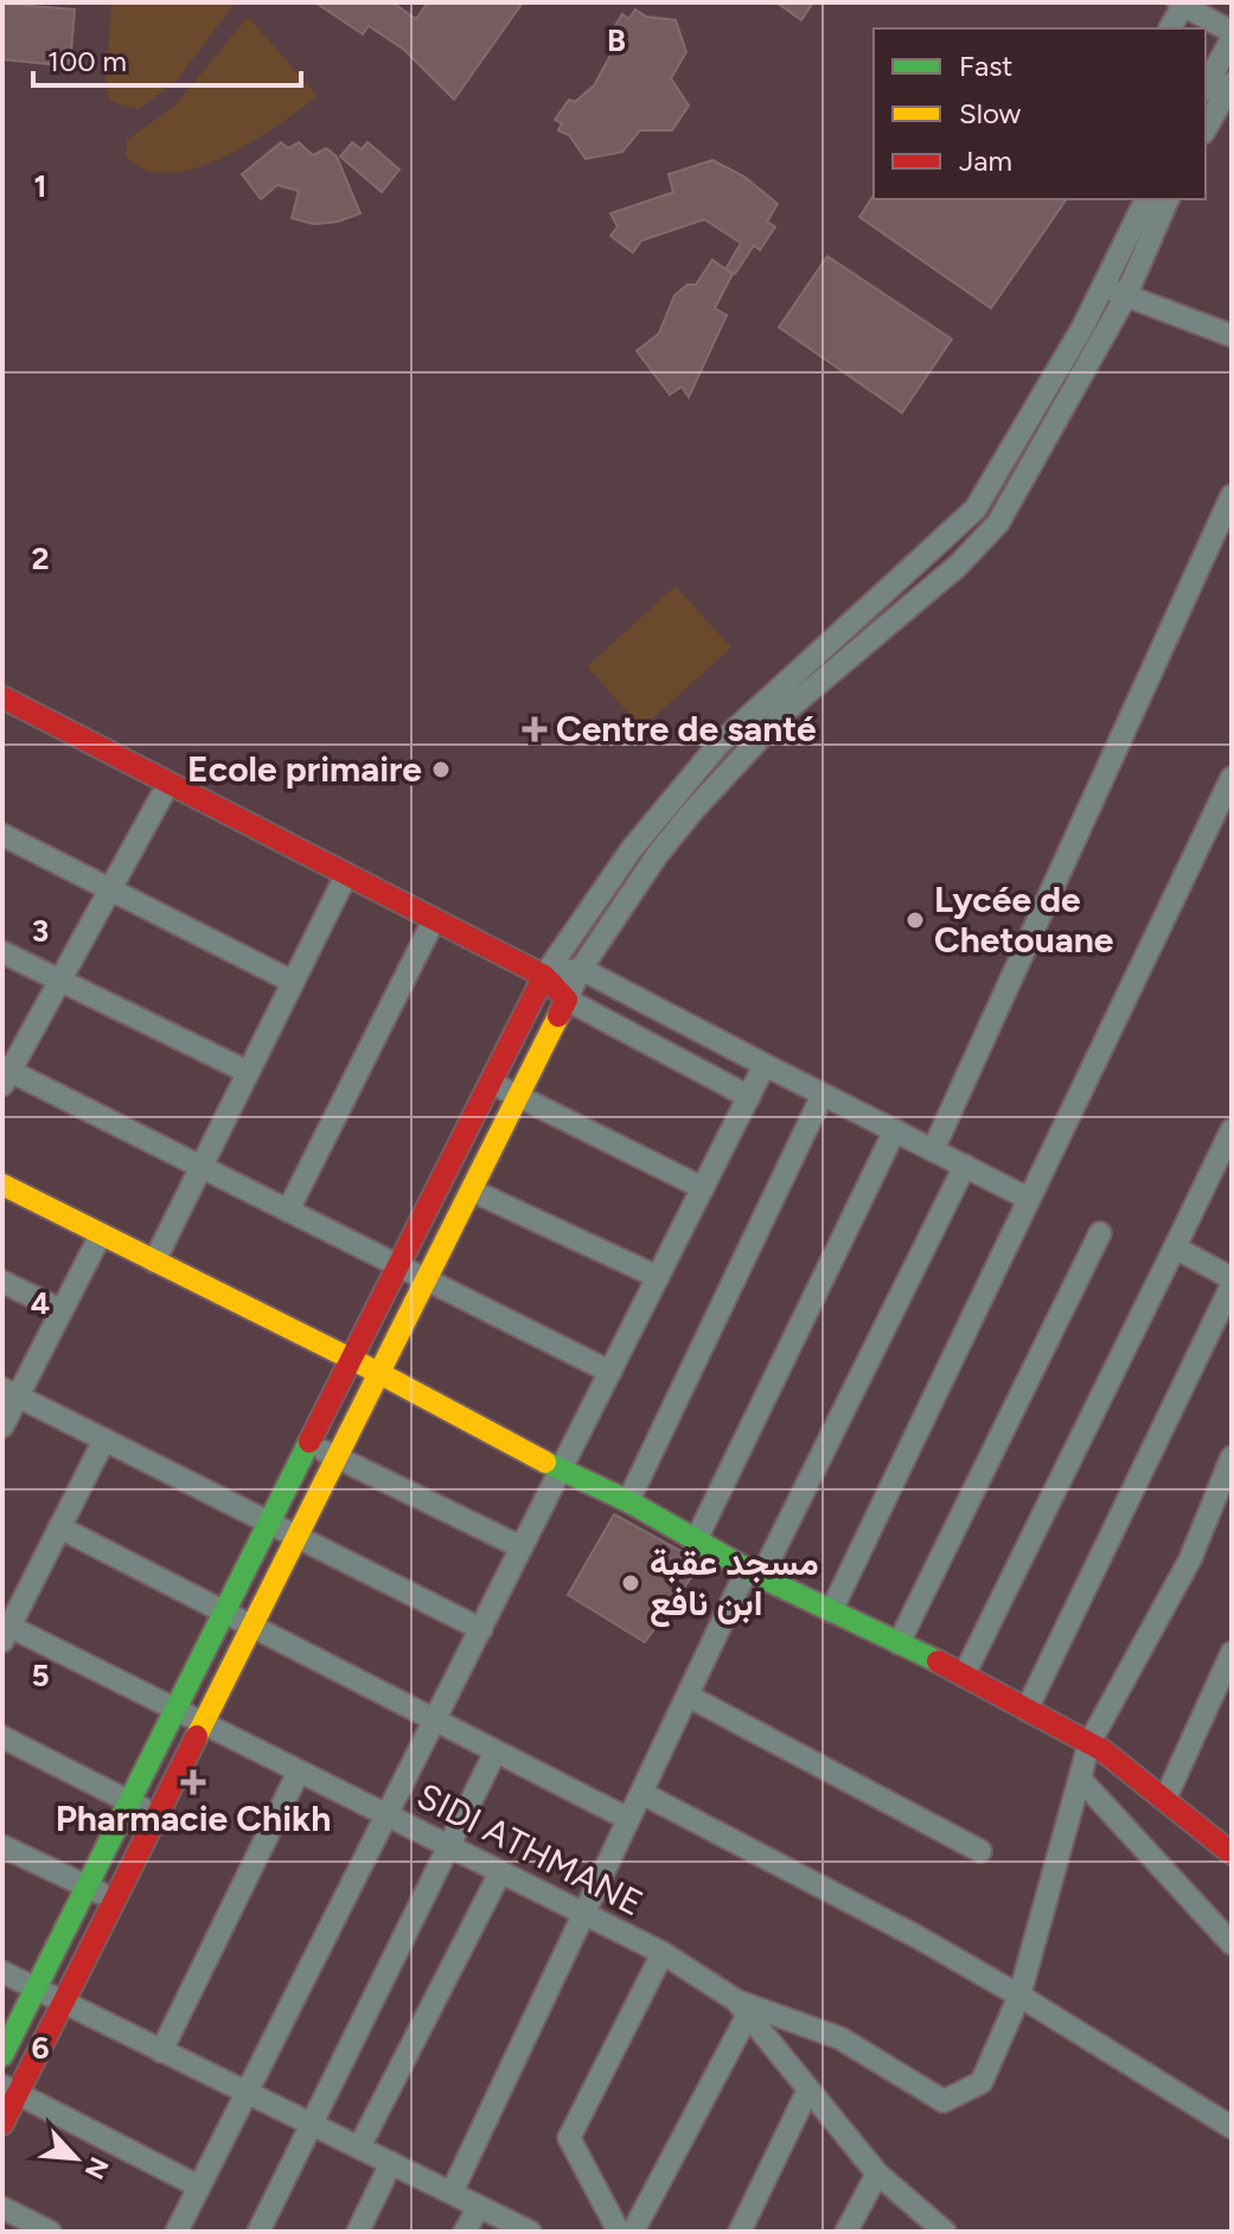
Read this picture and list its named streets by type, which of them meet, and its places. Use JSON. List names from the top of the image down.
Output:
{
  "streets": {
    "street": ["SIDI ATHMANE"]
  },
  "places": {
    "health": ["Centre de santé", "Pharmacie Chikh"],
    "other": ["Ecole primaire", "Lycée de Chetouane", "مسجد عقبة ابن نافع"]
  },
  "legend": ["Fast", "Slow", "Jam"],
  "scale_bar": "100 m",
  "north": "bottom right",
  "grid": {
    "columns": ["B"],
    "rows": [
      "1",
      "2",
      "3",
      "4",
      "5",
      "6"
    ]
  }
}
